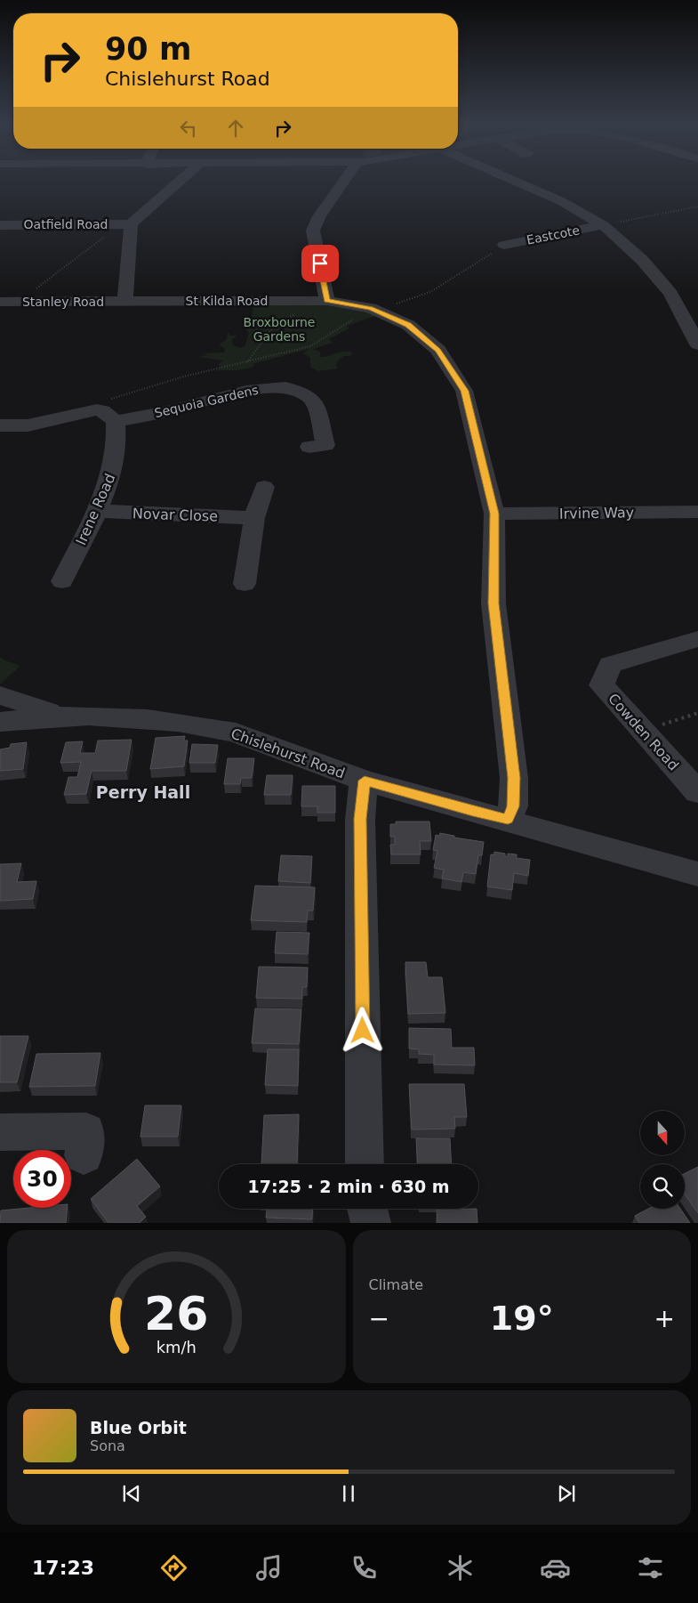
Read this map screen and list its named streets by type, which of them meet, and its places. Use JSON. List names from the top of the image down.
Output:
{
  "streets": {
    "street": [
      "Oatfield Road",
      "Eastcote",
      "St Kilda Road",
      "Stanley Road",
      "Sequoia Gardens",
      "Irene Road",
      "Irvine Way",
      "Novar Close",
      "Cowden Road",
      "Chislehurst Road"
    ]
  },
  "crossings": [
    ["St Kilda Road", "Stanley Road"],
    ["St Kilda Road", "Irvine Way"],
    ["St Kilda Road", "Chislehurst Road"],
    ["Sequoia Gardens", "Irene Road"],
    ["Irene Road", "Novar Close"]
  ],
  "districts": ["Perry Hall"],
  "parks": ["Broxbourne Gardens"],
  "north": "bottom",
  "page": {
    "turn": ["90 m", "Chislehurst Road"],
    "limit": "30",
    "trip": "17:25 · 2 min · 630 m",
    "tile": "Climate",
    "heat": ["−", "19°", "+"],
    "song": ["Blue Orbit", "Sona"],
    "tabs": "17:23",
    "gauge": ["26", "km/h"]
  }
}
